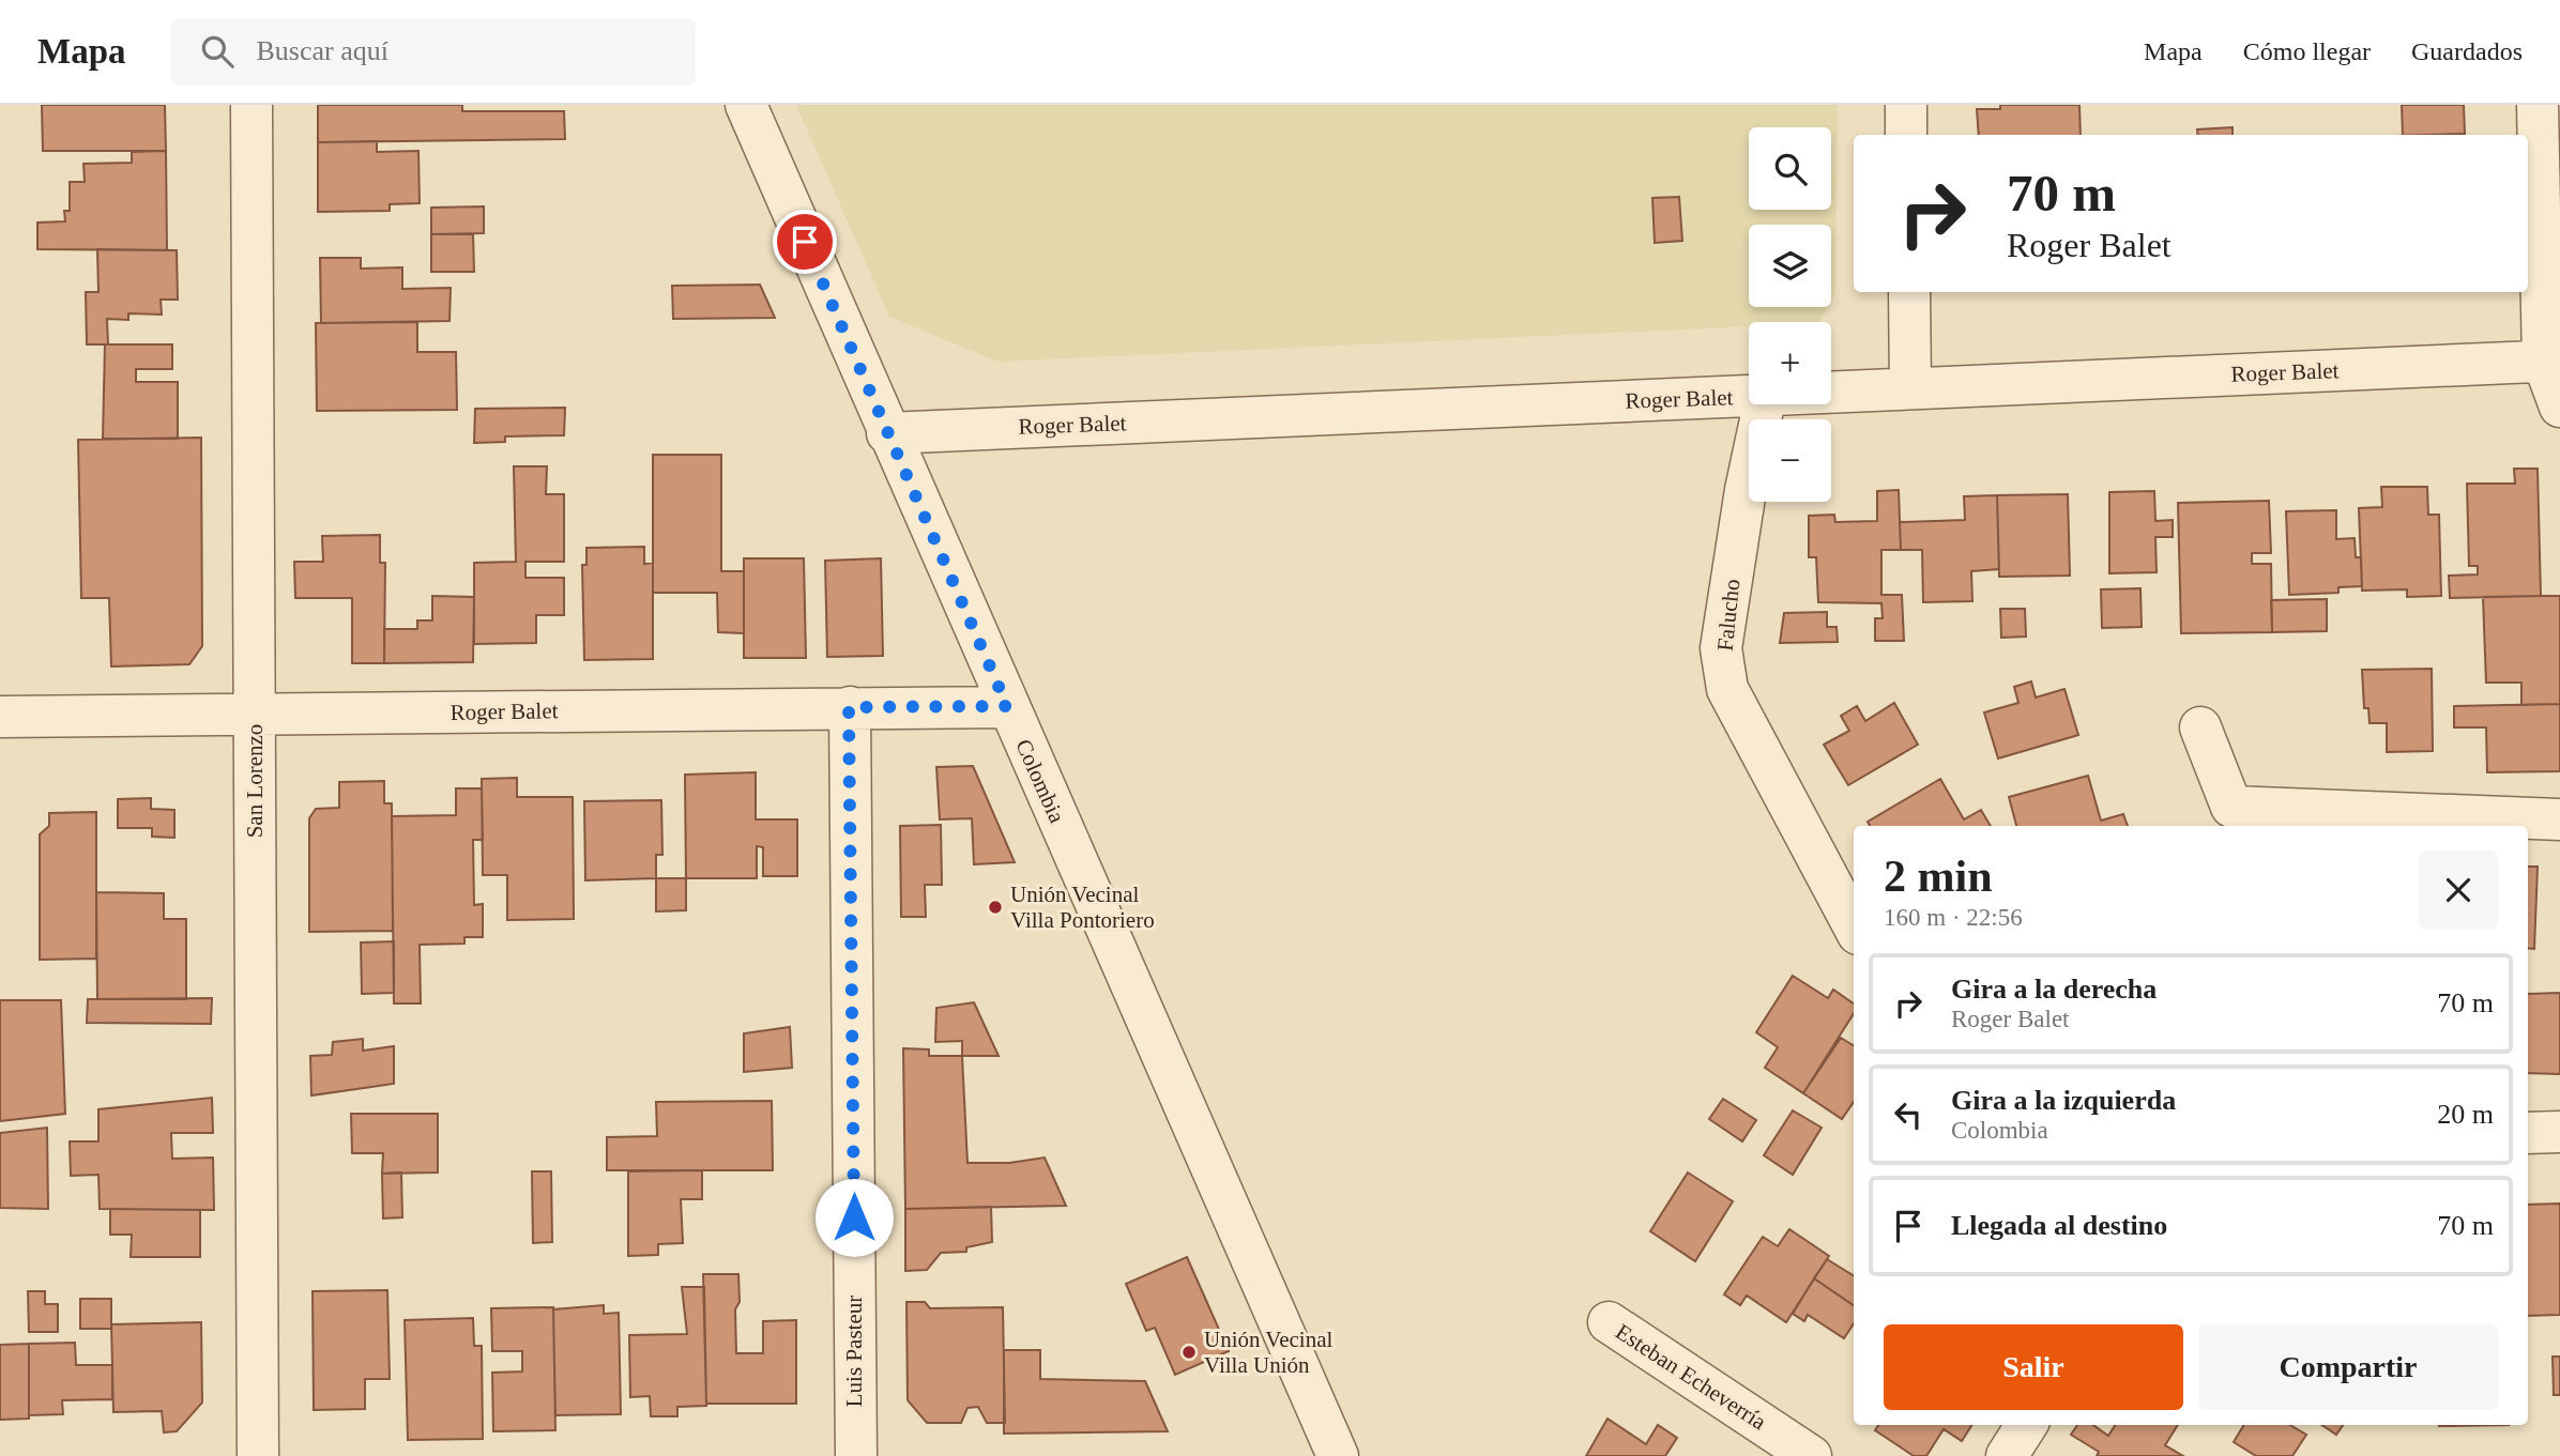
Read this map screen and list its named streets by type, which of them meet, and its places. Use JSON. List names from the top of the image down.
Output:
{
  "streets": {
    "street": [
      "Roger Balet",
      "Falucho",
      "San Lorenzo",
      "Colombia",
      "Luis Pasteur",
      "Esteban Echeverría"
    ]
  },
  "crossings": [
    ["Roger Balet", "San Lorenzo"],
    ["Roger Balet", "Colombia"],
    ["Roger Balet", "Luis Pasteur"]
  ],
  "places": ["Unión Vecinal Villa Pontoriero", "Unión Vecinal Villa Unión"],
  "page": {
    "header": "Mapa",
    "search": "Buscar aquí",
    "nav": ["Mapa", "Cómo llegar", "Guardados"],
    "map_buttons": ["+", "−"],
    "turn": ["70 m", "Roger Balet"],
    "heading": ["2 min", "160 m · 22:56"],
    "list": [
      {
        "name": "Gira a la derecha",
        "note": "Roger Balet",
        "value": "70 m"
      },
      {
        "name": "Gira a la izquierda",
        "note": "Colombia",
        "value": "20 m"
      },
      {
        "name": "Llegada al destino",
        "value": "70 m"
      }
    ],
    "buttons": ["Salir", "Compartir"]
  }
}
